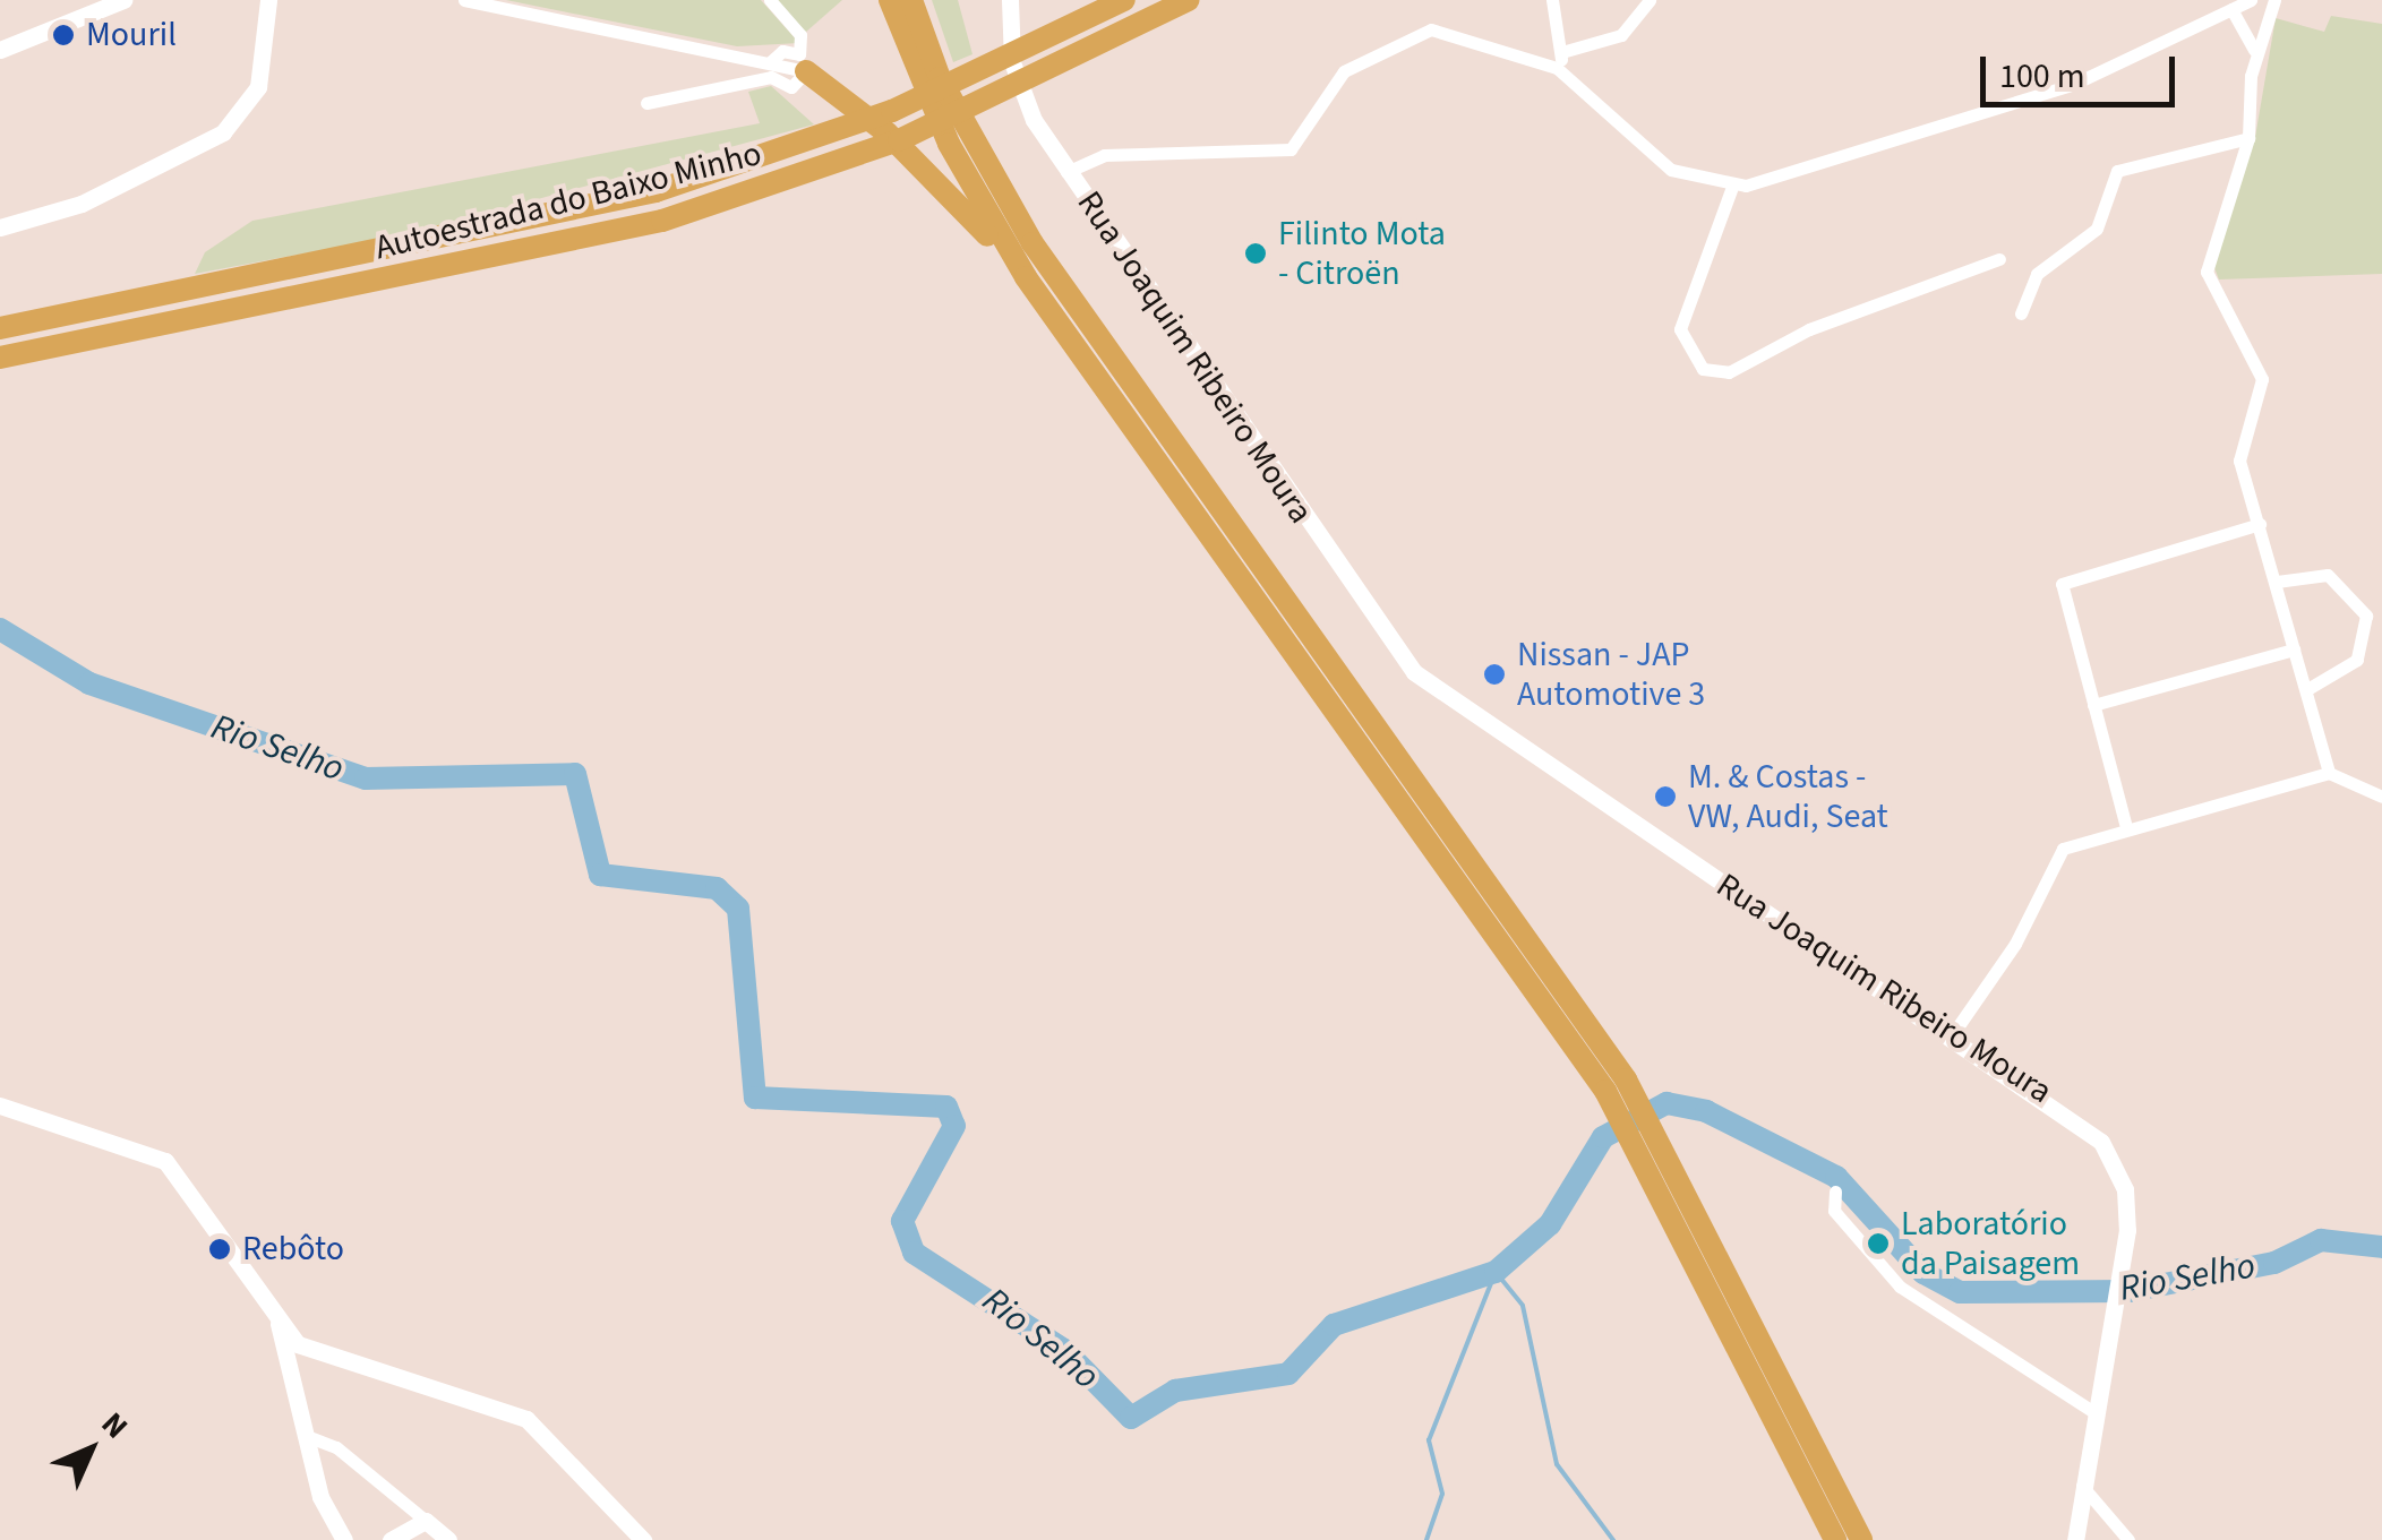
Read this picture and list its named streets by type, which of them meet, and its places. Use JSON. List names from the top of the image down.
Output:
{
  "streets": {
    "highway": ["Autoestrada do Baixo Minho"],
    "main road": ["Rua Joaquim Ribeiro Moura"]
  },
  "water": ["Rio Selho"],
  "places": [
    "Mouril",
    "Filinto Mota - Citroën",
    "Nissan - JAP Automotive 3",
    "M. & Costas - VW, Audi, Seat",
    "Laboratório da Paisagem",
    "Rebôto"
  ],
  "scale_bar": "100 m",
  "north": "top right"
}
